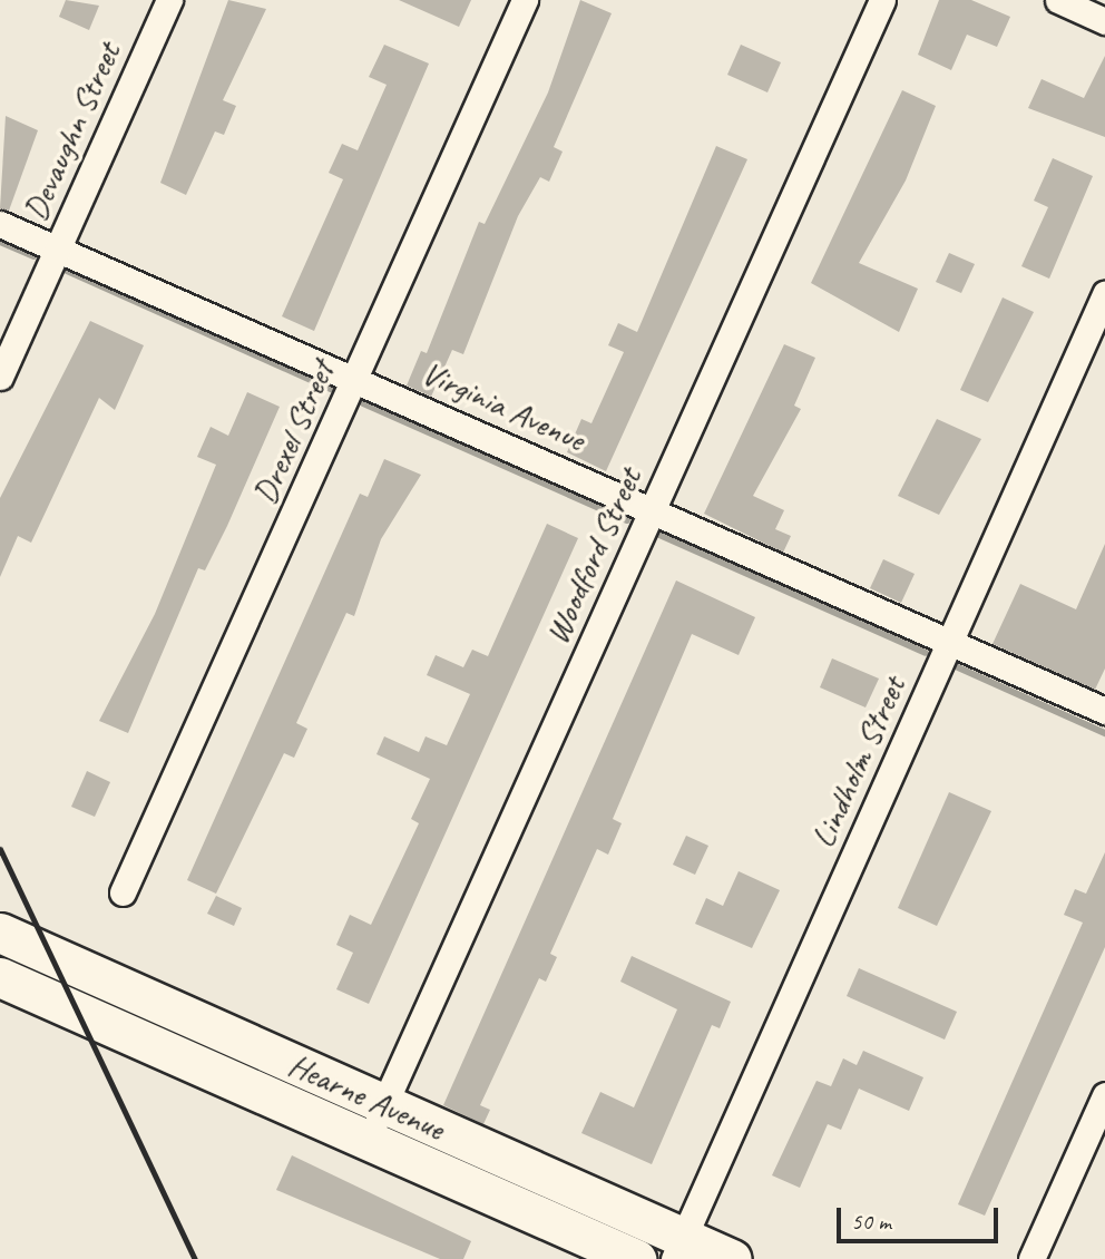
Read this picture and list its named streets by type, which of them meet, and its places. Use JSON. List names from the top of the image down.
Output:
{
  "streets": {
    "main road": ["Hearne Avenue"],
    "street": [
      "Devaughn Street",
      "Virginia Avenue",
      "Drexel Street",
      "Woodford Street",
      "Lindholm Street"
    ]
  },
  "crossings": [
    ["Devaughn Street", "Virginia Avenue"],
    ["Virginia Avenue", "Drexel Street"],
    ["Virginia Avenue", "Woodford Street"],
    ["Virginia Avenue", "Lindholm Street"],
    ["Woodford Street", "Hearne Avenue"],
    ["Lindholm Street", "Hearne Avenue"]
  ],
  "scale_bar": "50 m"
}
